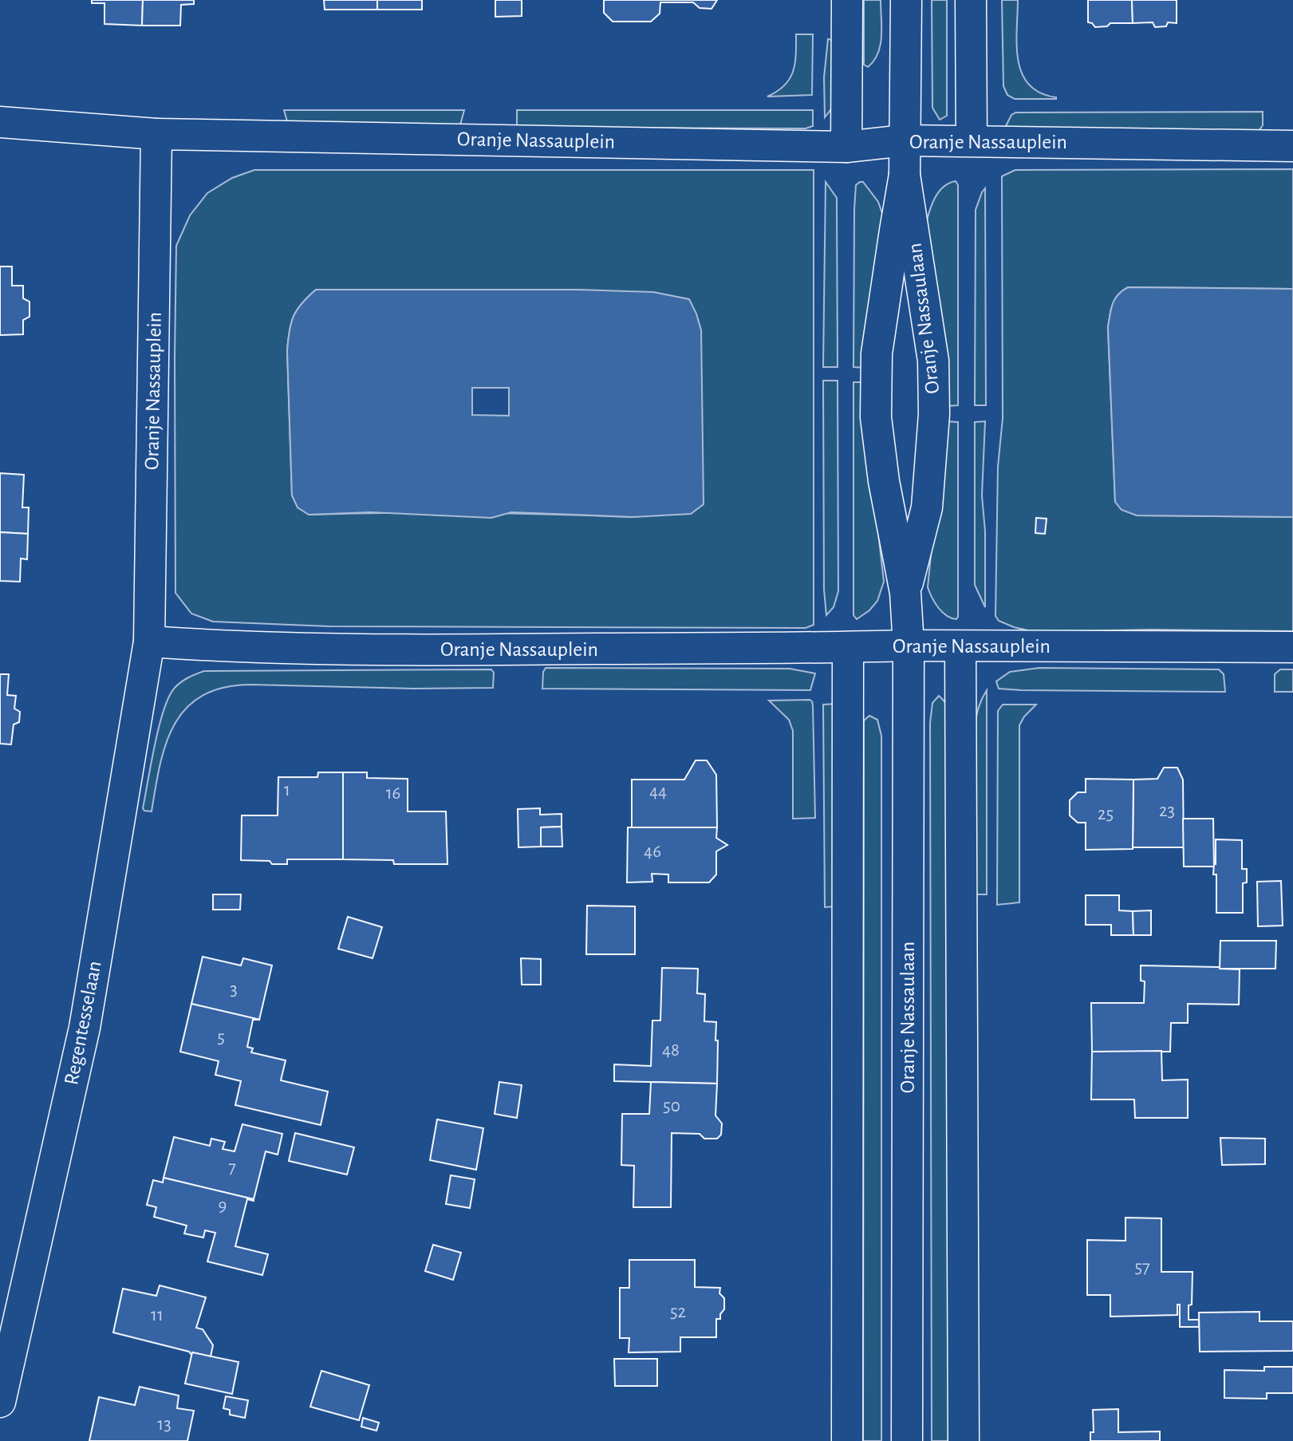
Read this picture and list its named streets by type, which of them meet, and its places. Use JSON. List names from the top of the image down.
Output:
{
  "streets": {
    "street": ["Oranje Nassauplein", "Oranje Nassaulaan", "Regentesselaan"]
  },
  "crossings": [
    ["Oranje Nassauplein", "Oranje Nassaulaan"],
    ["Oranje Nassauplein", "Regentesselaan"]
  ],
  "house_numbers": [
    "1",
    "44",
    "16",
    "23",
    "25",
    "46",
    "3",
    "5",
    "48",
    "50",
    "7",
    "9",
    "57",
    "52",
    "11",
    "13"
  ]
}
